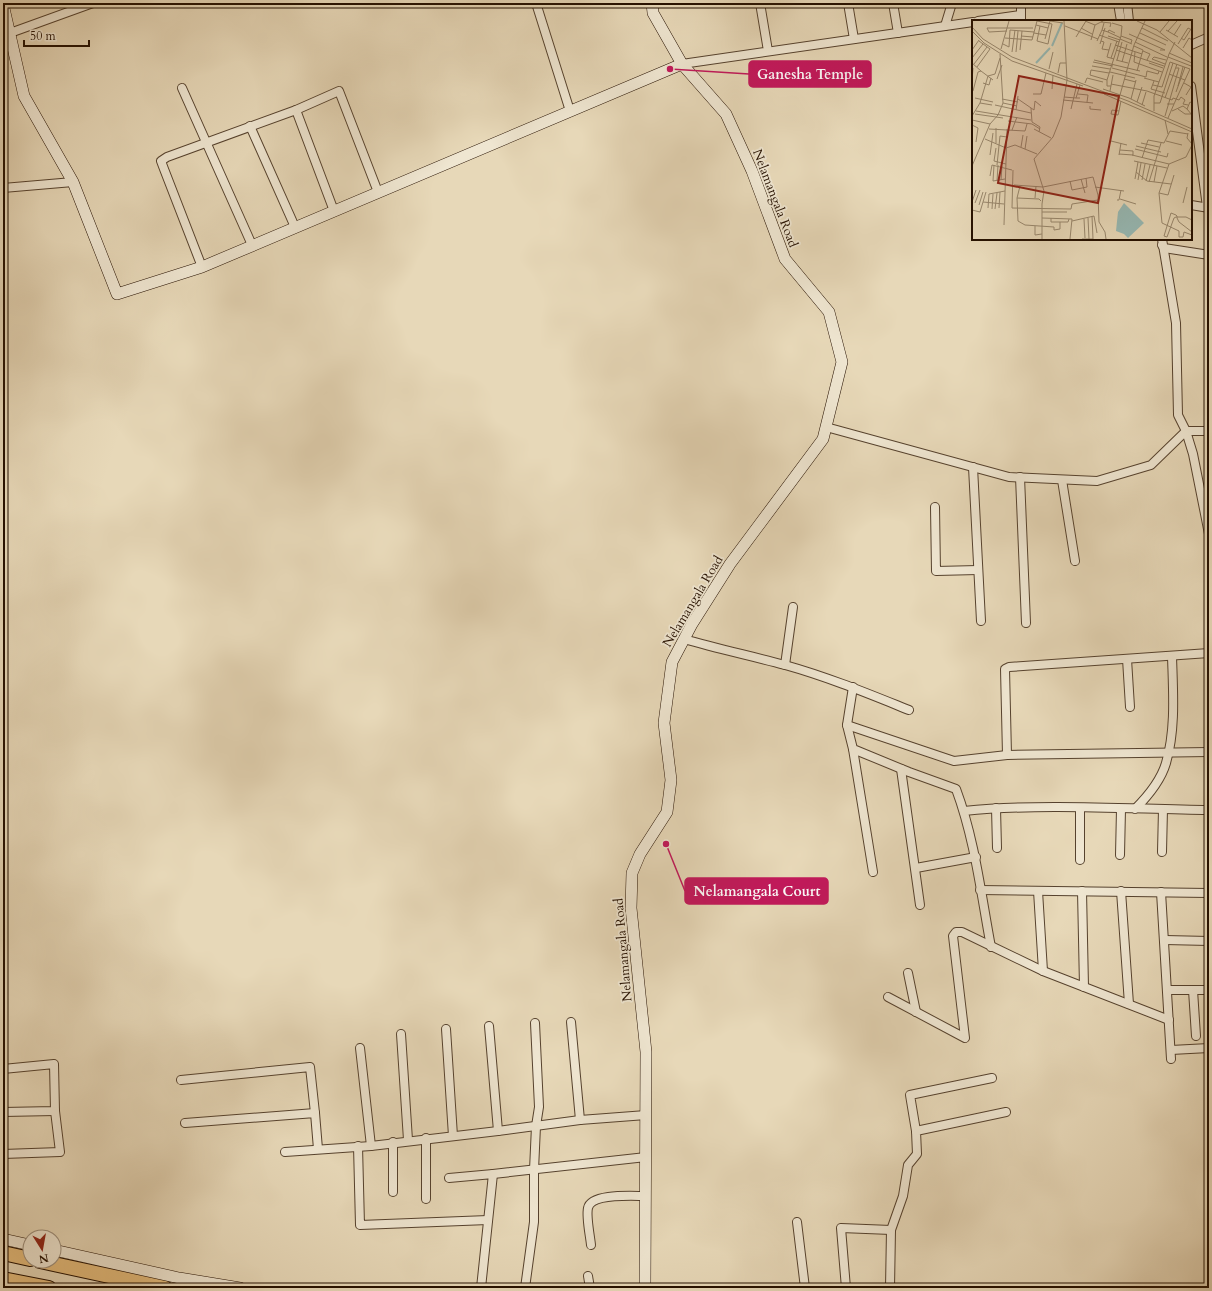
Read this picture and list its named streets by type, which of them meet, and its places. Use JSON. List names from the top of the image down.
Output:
{
  "streets": {
    "main road": ["Nelamangala Road"]
  },
  "places": ["Ganesha Temple", "Nelamangala Court"],
  "scale_bar": "50 m",
  "north": "bottom"
}
